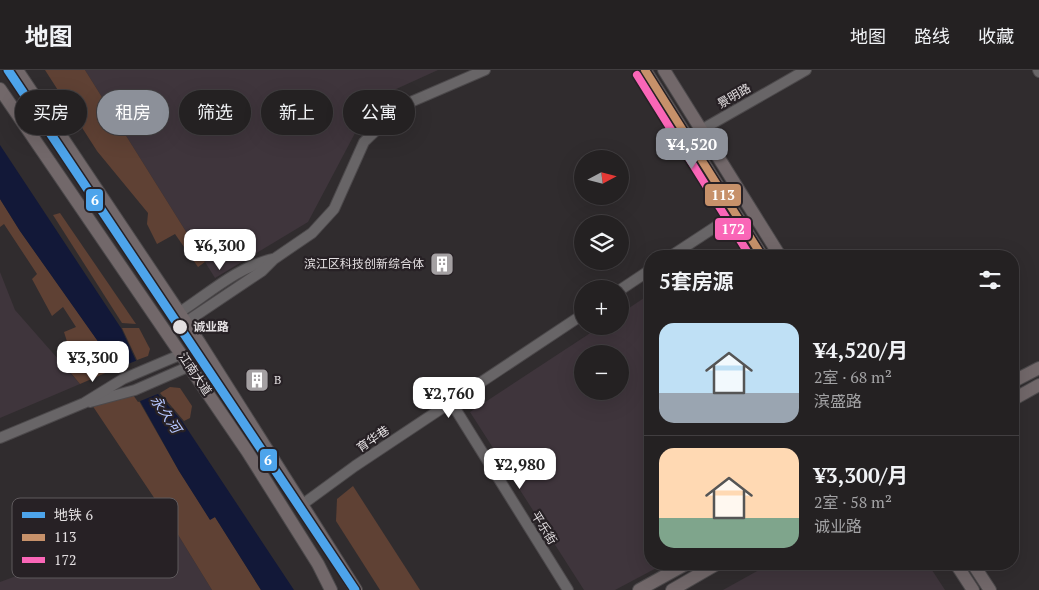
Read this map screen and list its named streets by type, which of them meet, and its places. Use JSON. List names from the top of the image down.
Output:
{
  "streets": {
    "main road": ["江南大道"],
    "street": ["景明路", "育华巷", "平乐街"]
  },
  "crossings": [
    ["江南大道", "育华巷"],
    ["育华巷", "平乐街"]
  ],
  "water": ["永久河"],
  "places": {
    "building": ["滨江区科技创新综合体", "B"],
    "other": ["诚业路"]
  },
  "lines": ["metro line 6", "transit line 113", "transit line 172"],
  "legend": ["地铁 6", "113", "172"],
  "north": "right",
  "page": {
    "header": "地图",
    "nav": ["地图", "路线", "收藏"],
    "chip": [
      "买房",
      "租房",
      "筛选",
      "新上",
      "公寓"
    ],
    "price": [
      "¥4,520",
      "¥6,300",
      "¥3,300",
      "¥2,760",
      "¥2,980"
    ],
    "map_buttons": ["+", "−"],
    "heading": "5套房源",
    "list": [
      {
        "name": "¥4,520/月",
        "note": "2室 · 68 m² · 滨盛路"
      },
      {
        "name": "¥3,300/月",
        "note": "2室 · 58 m² · 诚业路"
      }
    ]
  }
}
